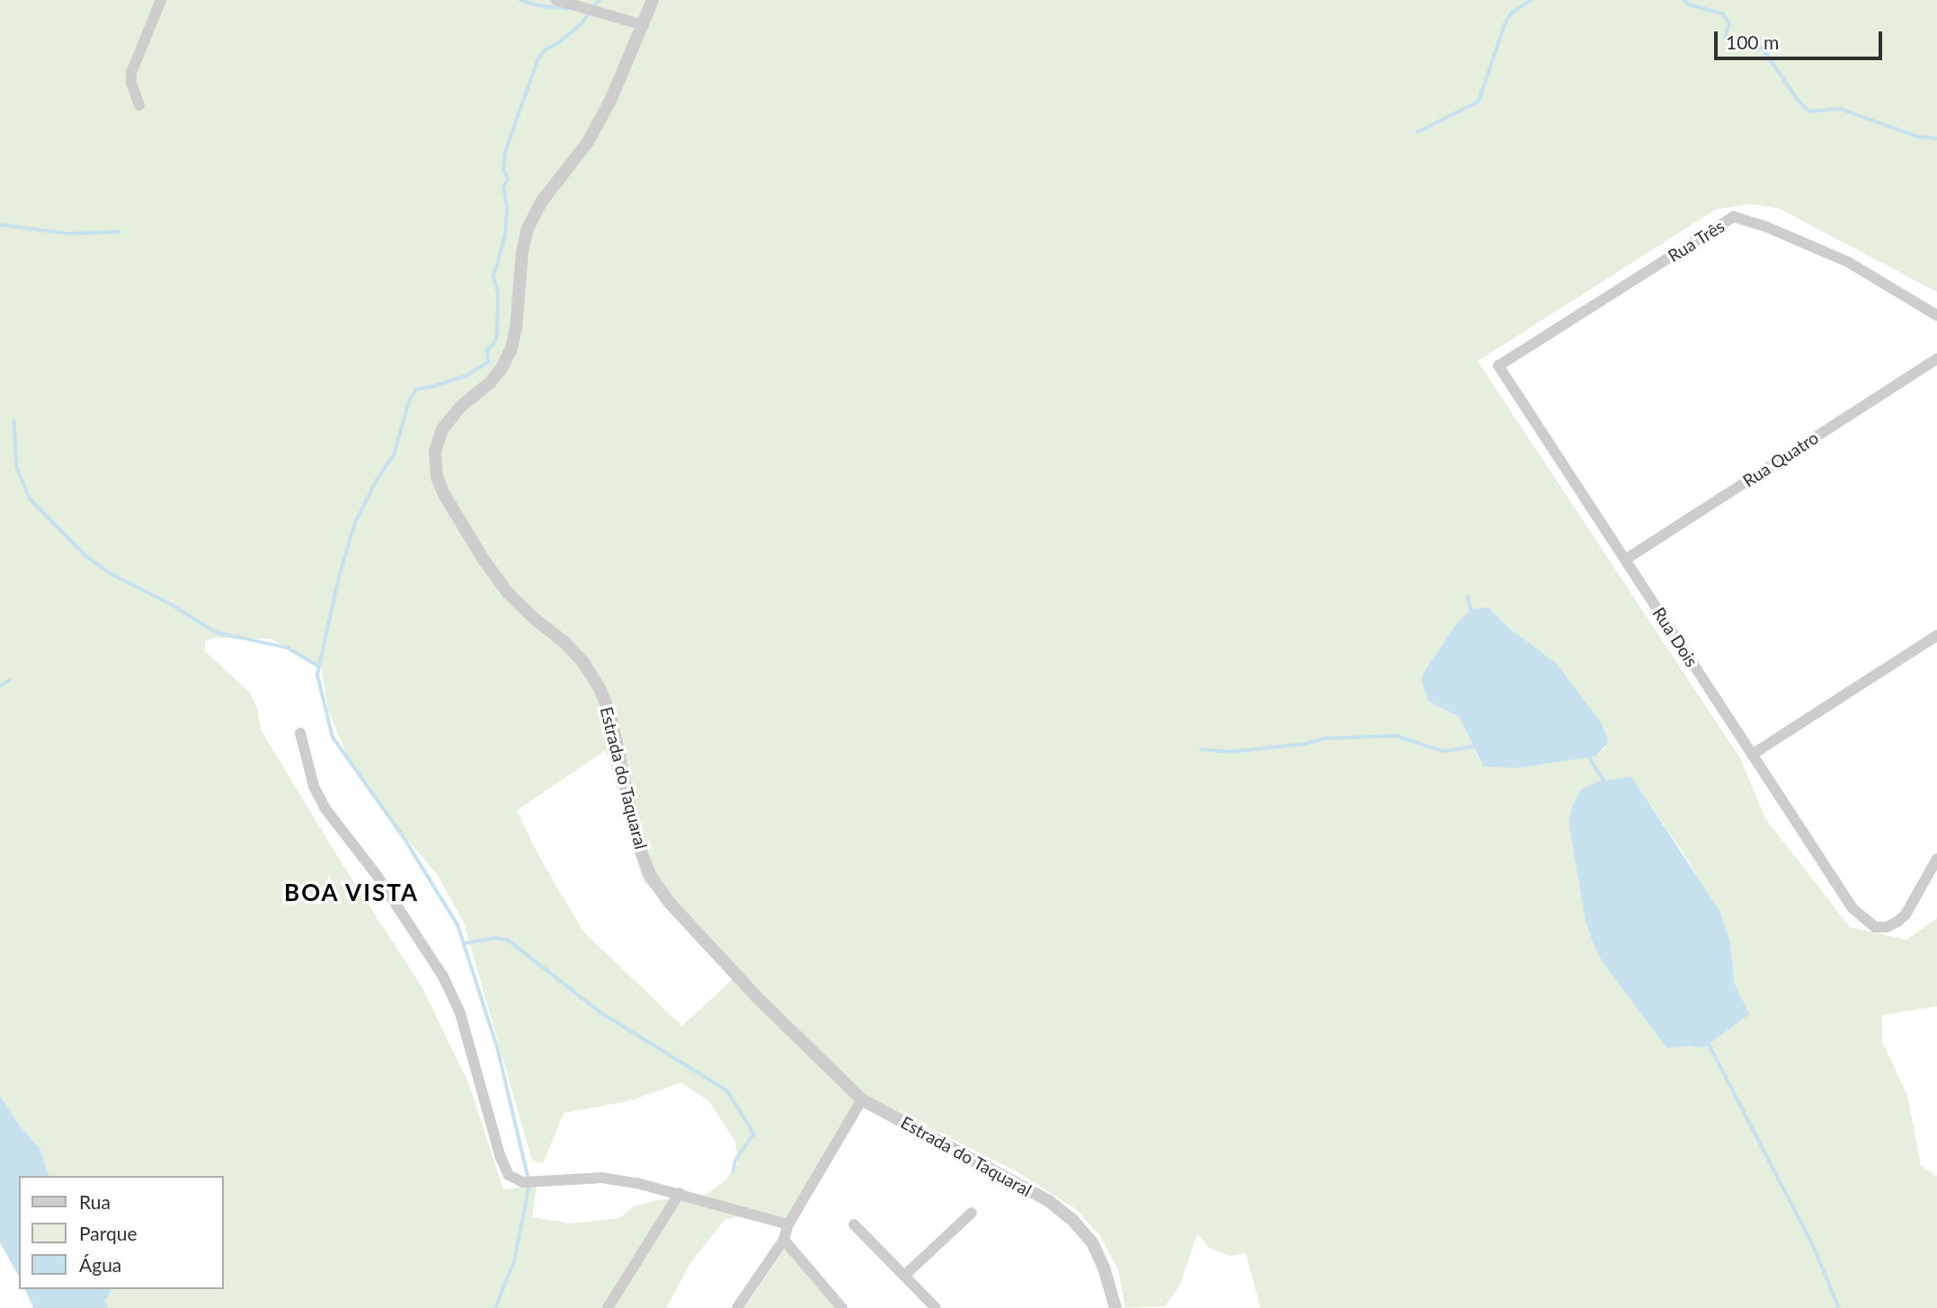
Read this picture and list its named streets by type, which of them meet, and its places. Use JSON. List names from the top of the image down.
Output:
{
  "streets": {
    "street": [
      "Rua Três",
      "Rua Quatro",
      "Rua Dois",
      "Estrada do Taquaral"
    ]
  },
  "crossings": [
    ["Rua Três", "Rua Dois"],
    ["Rua Quatro", "Rua Dois"]
  ],
  "districts": ["BOA VISTA"],
  "legend": ["Rua", "Parque", "Água"],
  "scale_bar": "100 m"
}
